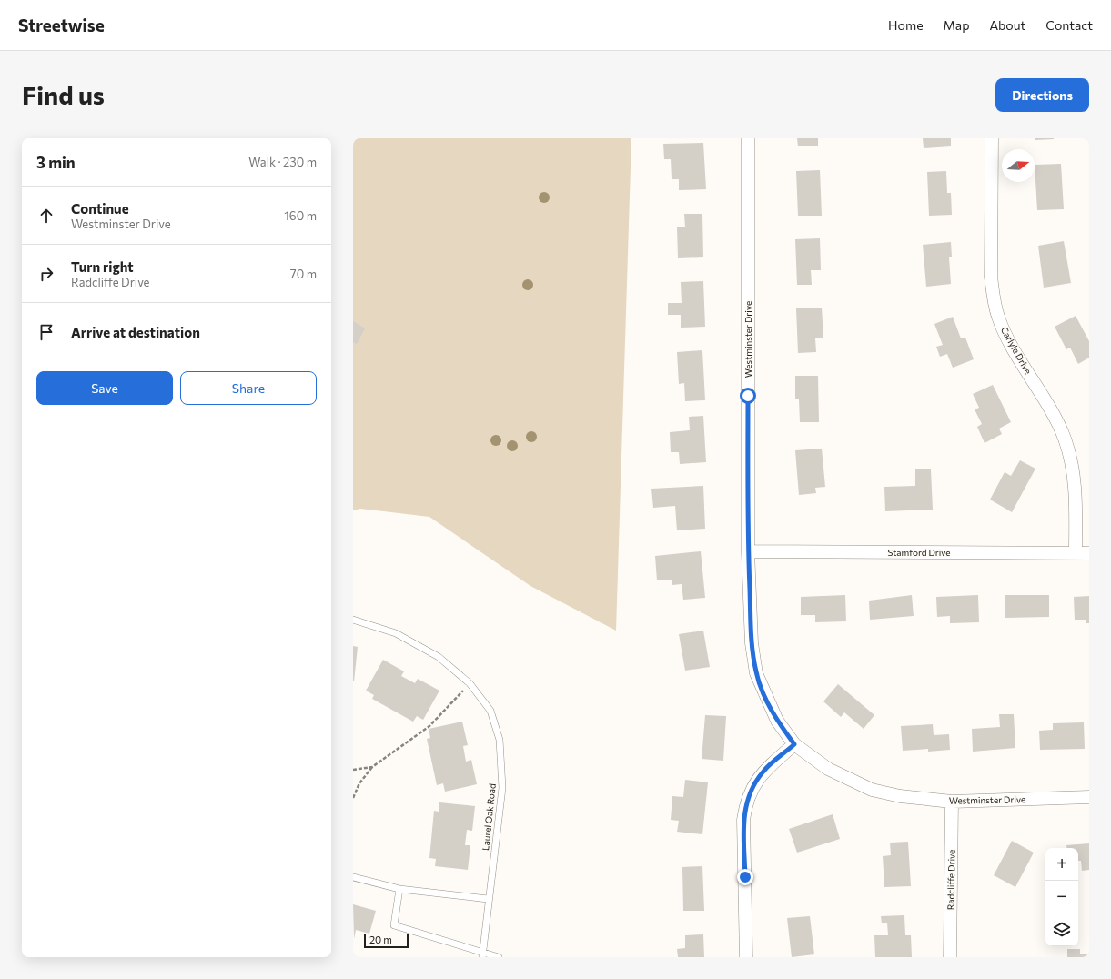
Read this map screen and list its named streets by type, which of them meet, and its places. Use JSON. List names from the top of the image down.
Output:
{
  "streets": {
    "street": [
      "Westminster Drive",
      "Carlyle Drive",
      "Stamford Drive",
      "Radcliffe Drive"
    ],
    "lane": ["Laurel Oak Road"]
  },
  "crossings": [
    ["Westminster Drive", "Stamford Drive"],
    ["Westminster Drive", "Radcliffe Drive"],
    ["Carlyle Drive", "Stamford Drive"]
  ],
  "scale_bar": "20 m",
  "north": "right",
  "page": {
    "header": "Streetwise",
    "nav": [
      "Home",
      "Map",
      "About",
      "Contact"
    ],
    "buttons": [
      "Directions",
      ["Save", "Share"]
    ],
    "title": "Find us",
    "heading": ["3 min", "Walk · 230 m"],
    "list": [
      ["Continue", "Westminster Drive", "160 m"],
      ["Turn right", "Radcliffe Drive", "70 m"],
      "Arrive at destination"
    ],
    "map_buttons": ["+", "−"],
    "scale": "20 m"
  }
}
